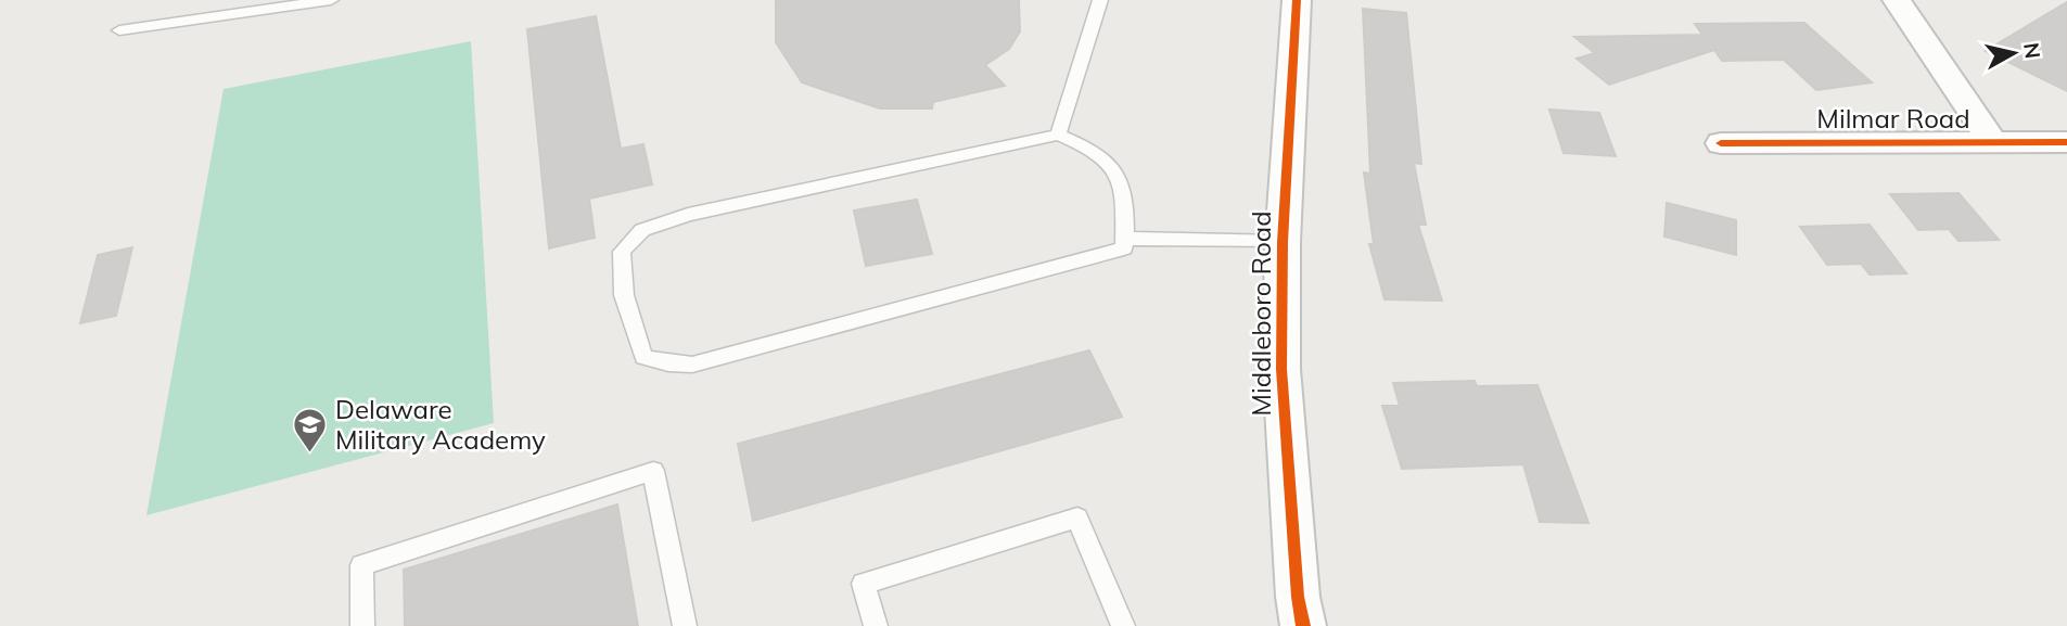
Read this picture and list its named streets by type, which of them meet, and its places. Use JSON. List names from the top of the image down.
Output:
{
  "streets": {
    "street": ["Milmar Road", "Middleboro Road"]
  },
  "places": {
    "school or university": ["Delaware Military Academy"]
  },
  "north": "right"
}
